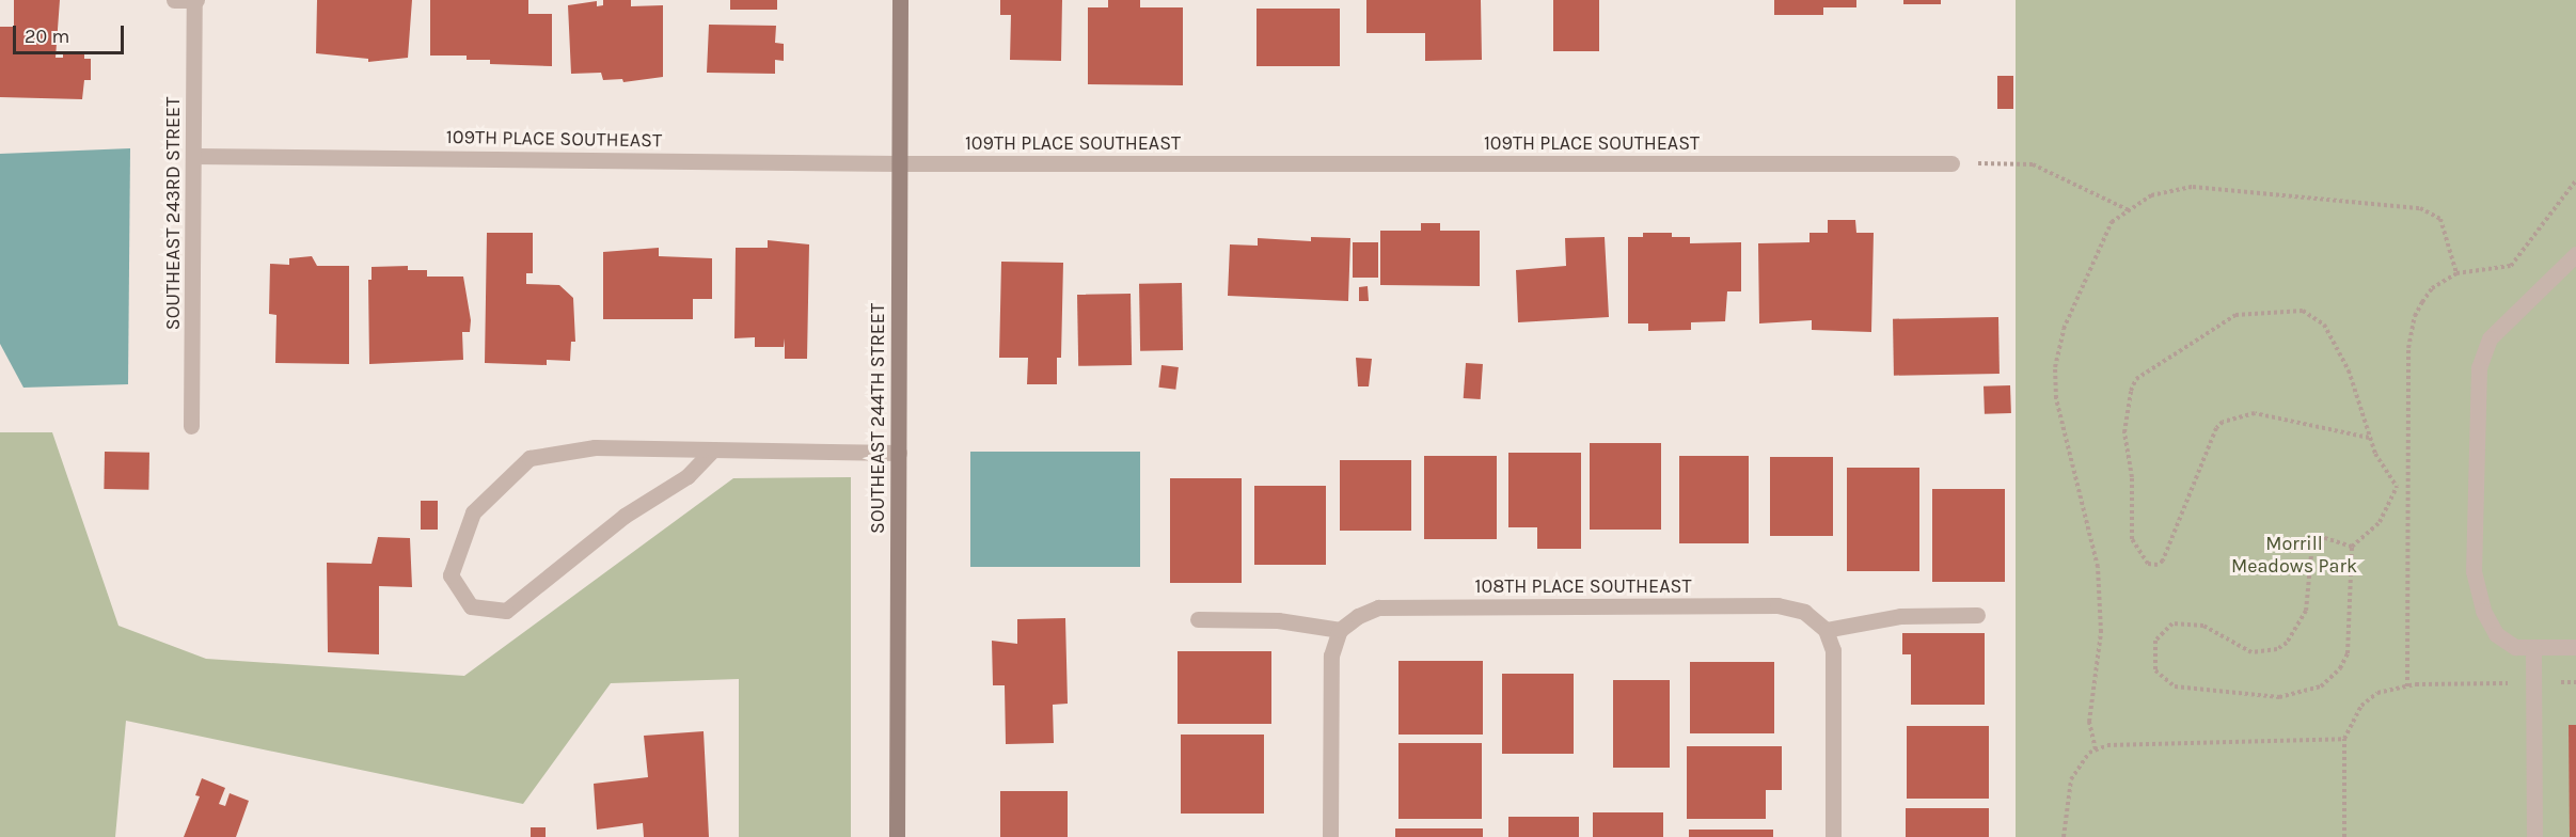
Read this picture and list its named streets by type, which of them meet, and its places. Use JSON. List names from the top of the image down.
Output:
{
  "streets": {
    "street": [
      "109TH PLACE SOUTHEAST",
      "SOUTHEAST 243RD STREET",
      "SOUTHEAST 244TH STREET",
      "108TH PLACE SOUTHEAST"
    ]
  },
  "crossings": [
    ["109TH PLACE SOUTHEAST", "SOUTHEAST 243RD STREET"],
    ["109TH PLACE SOUTHEAST", "SOUTHEAST 244TH STREET"]
  ],
  "parks": ["Morrill Meadows Park"],
  "scale_bar": "20 m"
}
